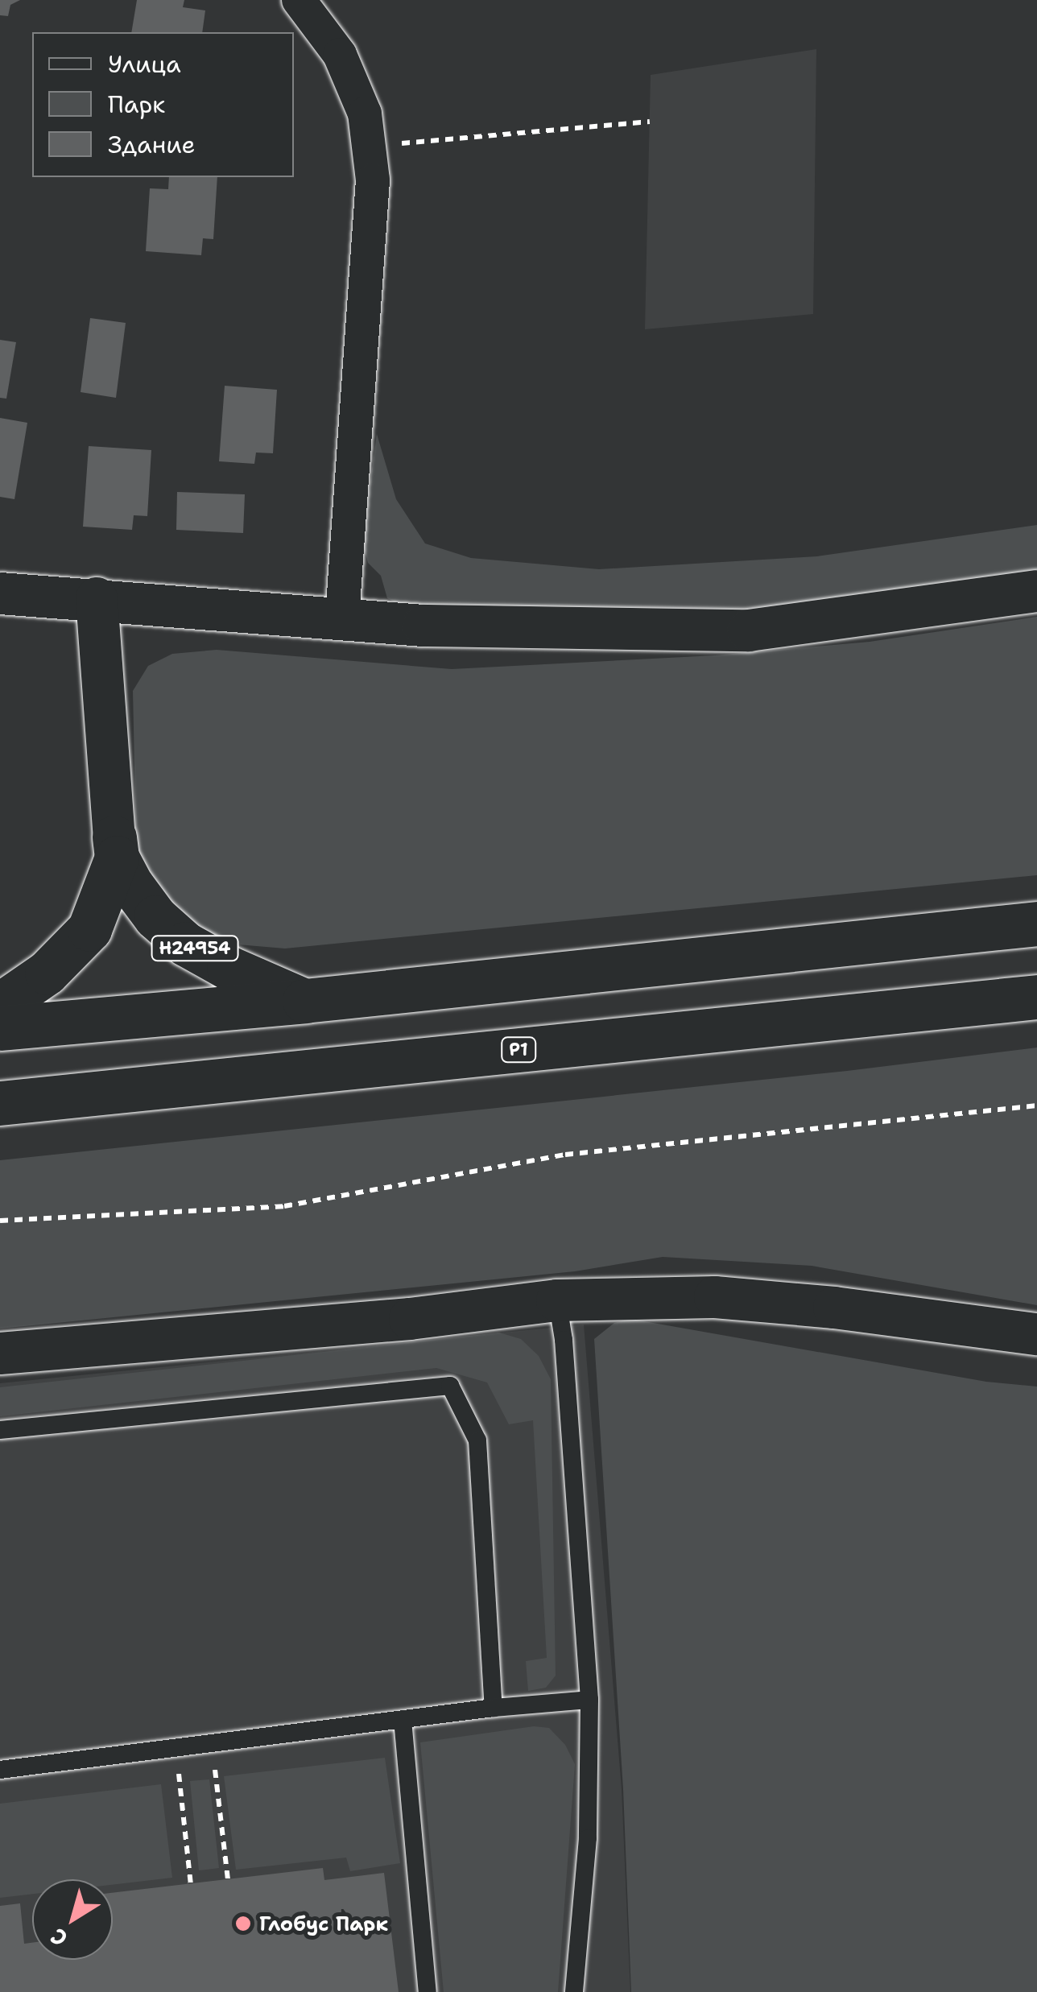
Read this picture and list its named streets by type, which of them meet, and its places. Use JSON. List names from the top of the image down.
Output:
{
  "streets": {
    "highway": ["Н24954", "Р1"]
  },
  "places": ["Глобус Парк"],
  "legend": ["Улица", "Парк", "Здание"],
  "north": "bottom left"
}
